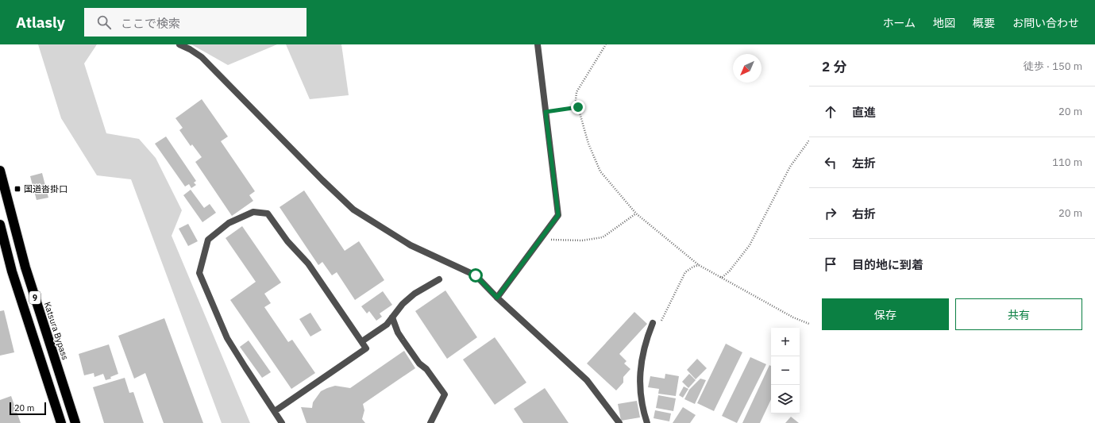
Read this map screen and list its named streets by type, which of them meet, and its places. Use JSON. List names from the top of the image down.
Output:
{
  "streets": {
    "highway": ["9", "Katsura Bypass"]
  },
  "places": {
    "transit": ["国道沓掛口"]
  },
  "scale_bar": "20 m",
  "north": "bottom left",
  "page": {
    "header": "Atlasly",
    "search": "ここで検索",
    "nav": [
      "ホーム",
      "地図",
      "概要",
      "お問い合わせ"
    ],
    "heading": ["2 分", "徒歩 · 150 m"],
    "list": [
      ["直進", "20 m"],
      ["左折", "110 m"],
      ["右折", "20 m"],
      "目的地に到着"
    ],
    "buttons": ["保存", "共有"],
    "map_buttons": ["+", "−"],
    "scale": "20 m"
  }
}
